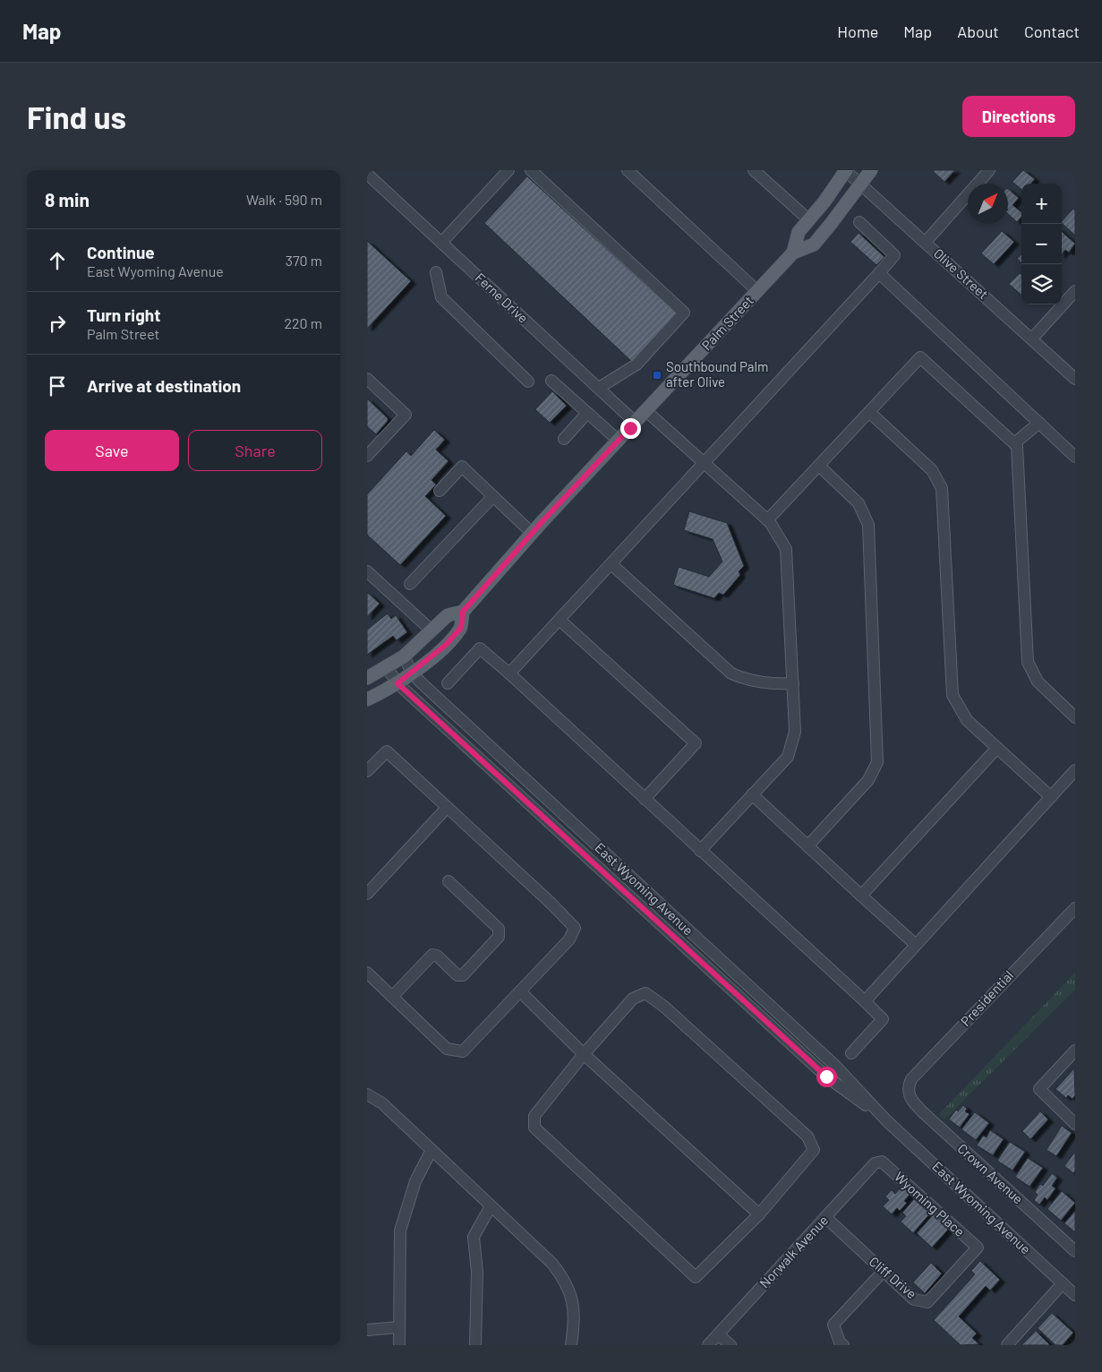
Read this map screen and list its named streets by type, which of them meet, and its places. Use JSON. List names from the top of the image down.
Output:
{
  "streets": {
    "main road": ["Palm Street"],
    "street": [
      "Olive Street",
      "Ferne Drive",
      "East Wyoming Avenue",
      "Presidential",
      "Crown Avenue",
      "Wyoming Place",
      "Norwalk Avenue",
      "Cliff Drive"
    ]
  },
  "crossings": [
    ["Olive Street", "Palm Street"],
    ["Ferne Drive", "Palm Street"],
    ["Palm Street", "East Wyoming Avenue"],
    ["Presidential", "Crown Avenue"],
    ["Wyoming Place", "Norwalk Avenue"],
    ["Wyoming Place", "Cliff Drive"],
    ["Norwalk Avenue", "Cliff Drive"]
  ],
  "places": {
    "transit": ["Southbound Palm after Olive"]
  },
  "north": "top right",
  "page": {
    "header": "Map",
    "nav": [
      "Home",
      "Map",
      "About",
      "Contact"
    ],
    "buttons": [
      "Directions",
      ["Save", "Share"]
    ],
    "title": "Find us",
    "heading": ["8 min", "Walk · 590 m"],
    "map_buttons": ["+", "−"],
    "list": [
      ["Continue", "East Wyoming Avenue", "370 m"],
      ["Turn right", "Palm Street", "220 m"],
      "Arrive at destination"
    ]
  }
}
